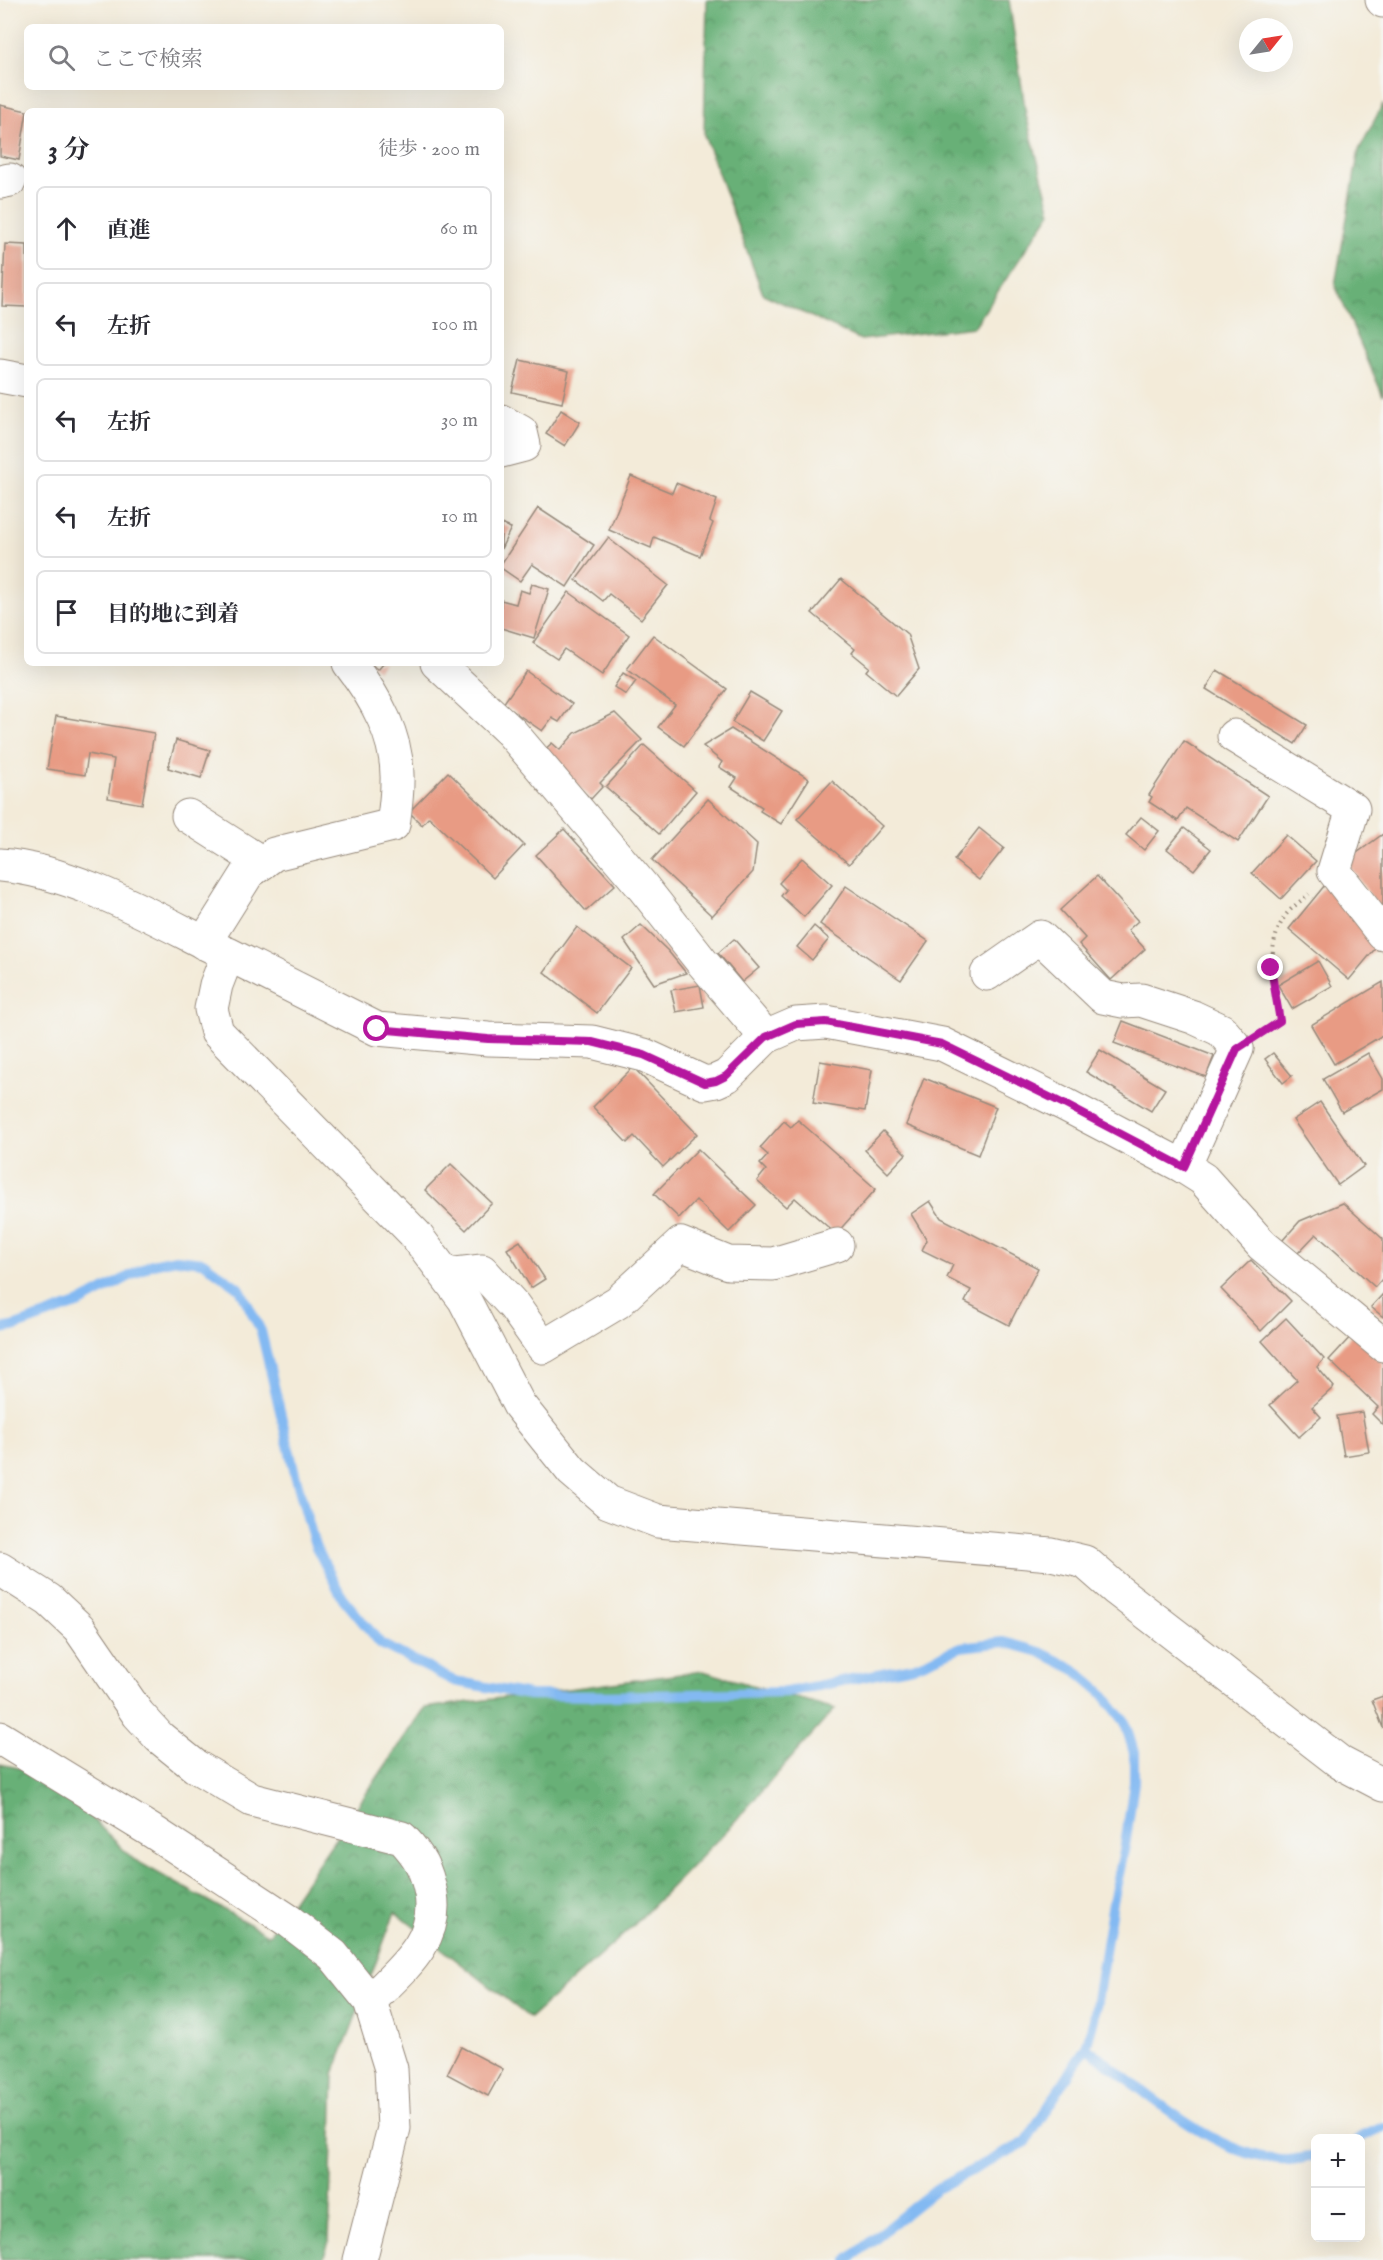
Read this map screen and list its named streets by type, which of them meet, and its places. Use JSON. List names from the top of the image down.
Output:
{
  "north": "top right",
  "page": {
    "search": "ここで検索",
    "heading": ["3 分", "徒歩 · 200 m"],
    "list": [
      ["直進", "60 m"],
      ["左折", "100 m"],
      ["左折", "30 m"],
      ["左折", "10 m"],
      "目的地に到着"
    ],
    "map_buttons": ["+", "−"]
  }
}
